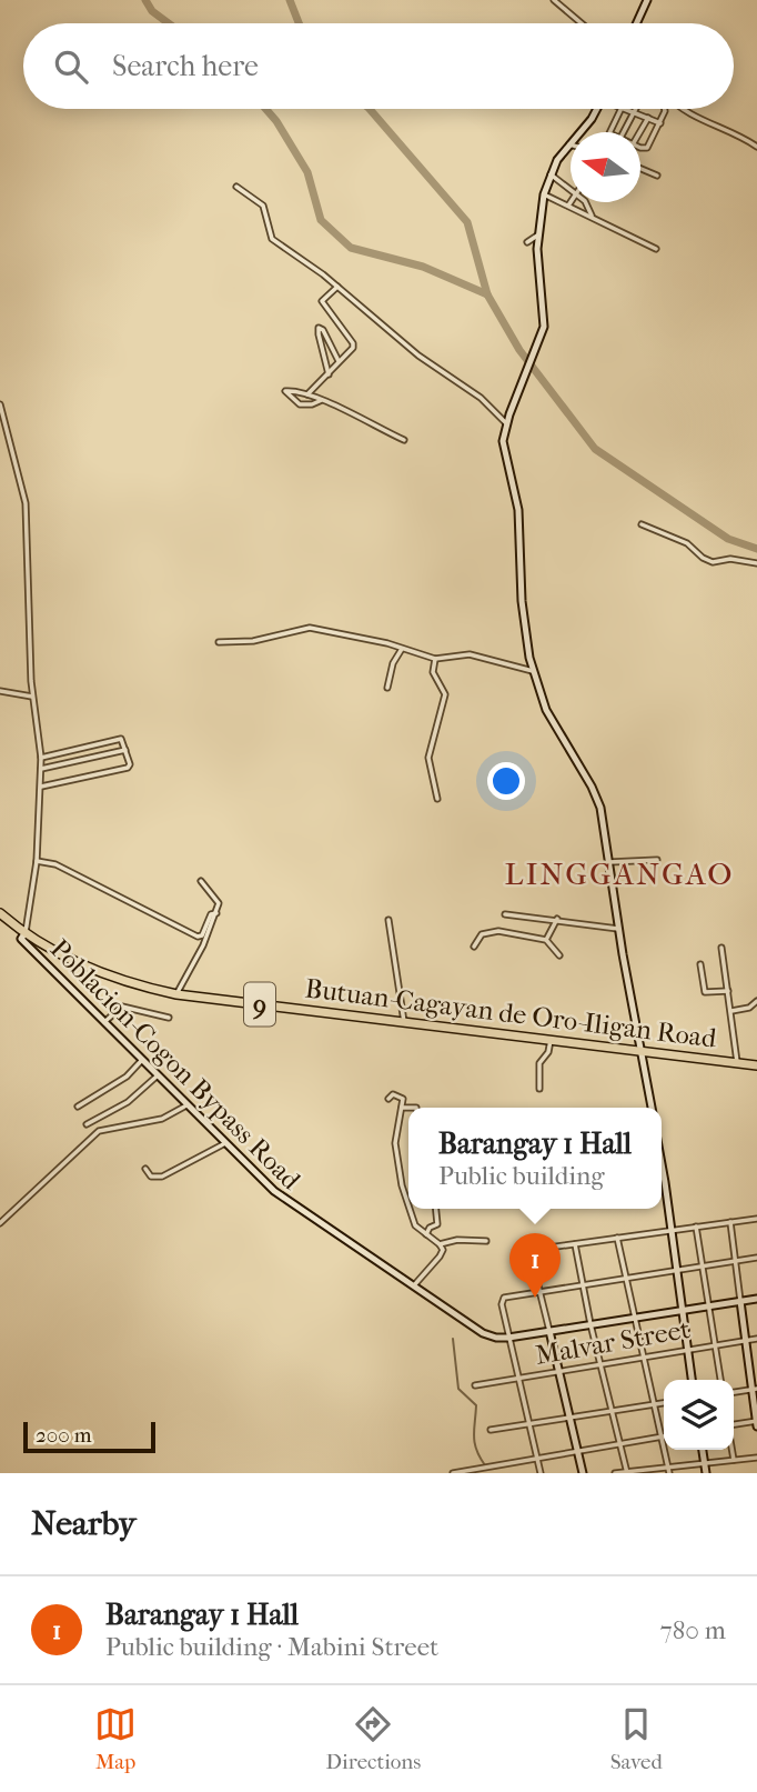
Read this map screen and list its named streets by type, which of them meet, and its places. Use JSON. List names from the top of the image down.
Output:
{
  "streets": {
    "highway": ["9", "Butuan-Cagayan de Oro-Iligan Road"],
    "street": ["Poblacion-Cogon Bypass Road", "Malvar Street"]
  },
  "crossings": [
    ["Butuan-Cagayan de Oro-Iligan Road", "Poblacion-Cogon Bypass Road"]
  ],
  "districts": ["LINGGANGAO"],
  "scale_bar": "200 m",
  "north": "left",
  "page": {
    "search": "Search here",
    "popup": ["Barangay 1 Hall", "Public building"],
    "pins": "1",
    "scale": "200 m",
    "heading": "Nearby",
    "list": [
      {
        "mark": "1",
        "name": "Barangay 1 Hall",
        "note": "Public building · Mabini Street",
        "value": "780 m"
      }
    ],
    "nav": ["Map", "Directions", "Saved"]
  }
}
